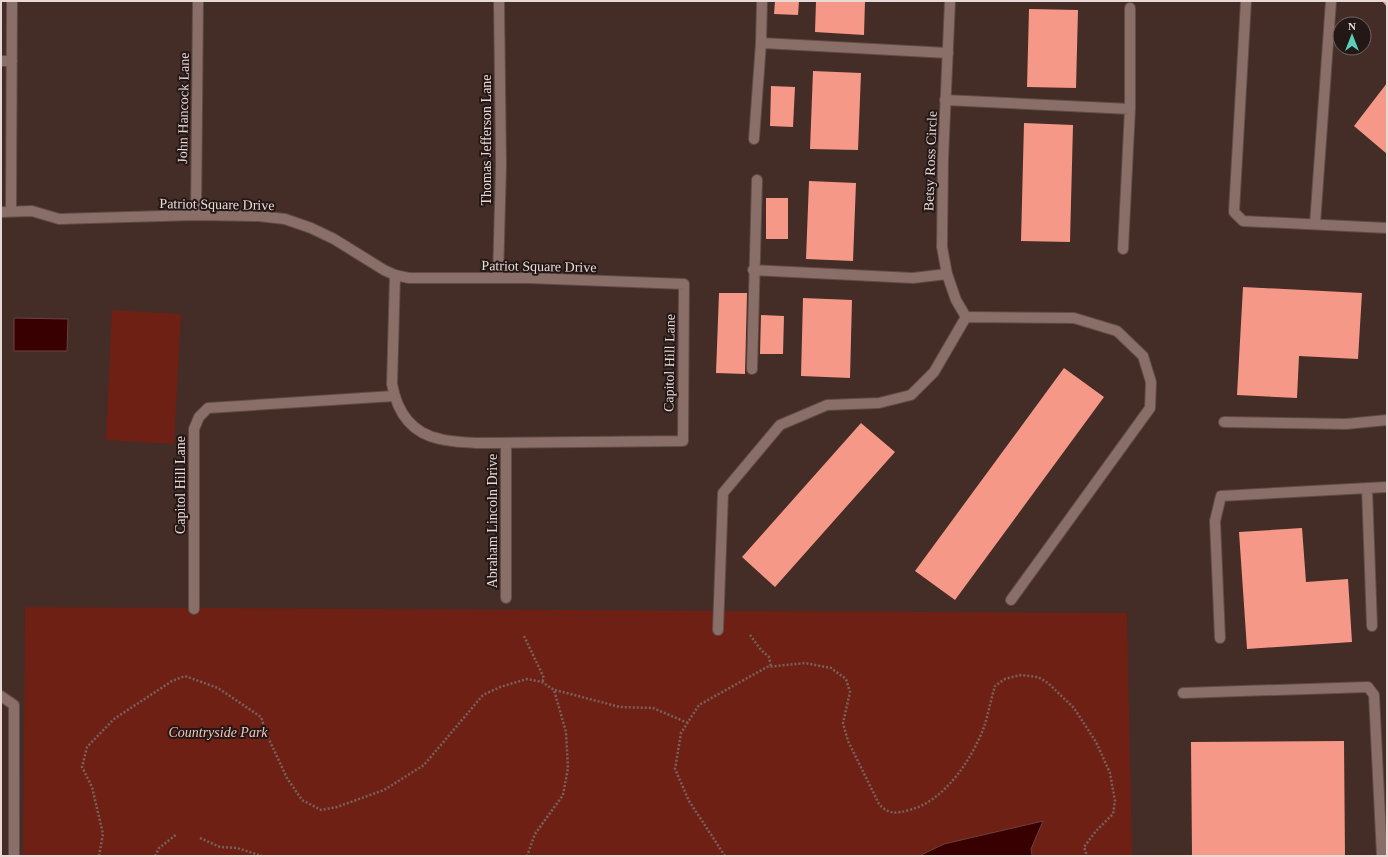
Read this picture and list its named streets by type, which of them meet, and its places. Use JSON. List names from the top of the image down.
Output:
{
  "streets": {
    "street": [
      "John Hancock Lane",
      "Thomas Jefferson Lane",
      "Betsy Ross Circle",
      "Patriot Square Drive",
      "Capitol Hill Lane",
      "Abraham Lincoln Drive"
    ]
  },
  "crossings": [
    ["John Hancock Lane", "Patriot Square Drive"],
    ["Thomas Jefferson Lane", "Patriot Square Drive"],
    ["Patriot Square Drive", "Capitol Hill Lane"],
    ["Capitol Hill Lane", "Abraham Lincoln Drive"]
  ],
  "parks": ["Countryside Park"],
  "north": "top"
}
